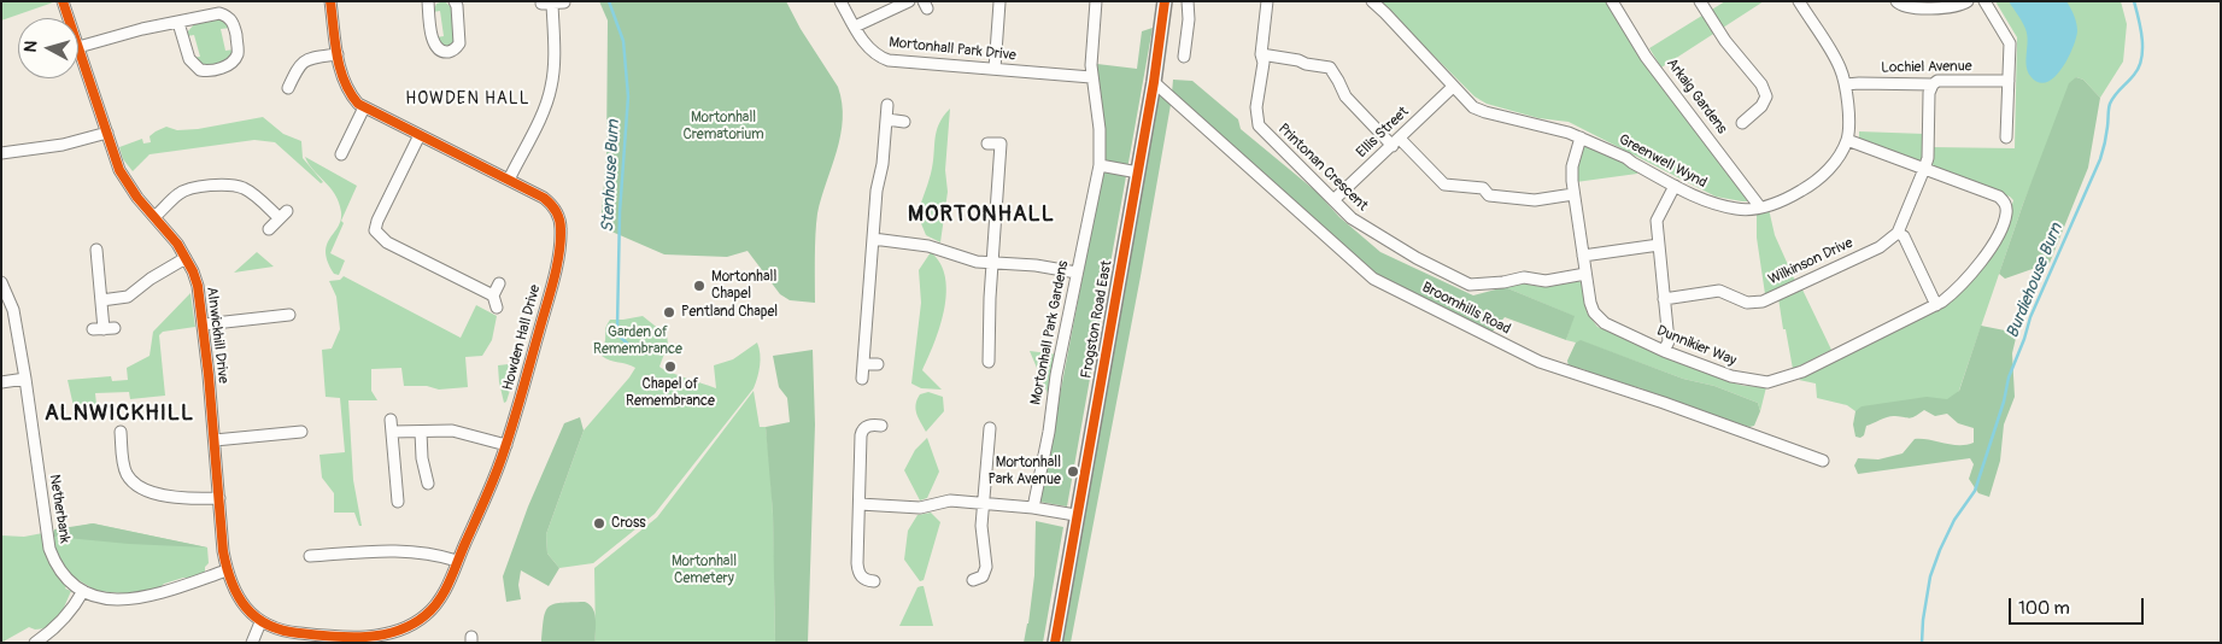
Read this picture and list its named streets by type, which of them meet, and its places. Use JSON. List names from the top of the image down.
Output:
{
  "streets": {
    "main road": ["Frogston Road East"],
    "street": [
      "Mortonhall Park Drive",
      "Lochiel Avenue",
      "Arkaig Gardens",
      "Ellis Street",
      "Greenwell Wynd",
      "Printonan Crescent",
      "Wilkinson Drive",
      "Broomhills Road",
      "Mortonhall Park Gardens",
      "Alnwickhill Drive",
      "Howden Hall Drive",
      "Dunnikier Way",
      "Netherbank"
    ]
  },
  "crossings": [
    ["Mortonhall Park Drive", "Mortonhall Park Gardens"],
    ["Lochiel Avenue", "Greenwell Wynd"],
    ["Arkaig Gardens", "Greenwell Wynd"],
    ["Ellis Street", "Greenwell Wynd"],
    ["Ellis Street", "Printonan Crescent"],
    ["Greenwell Wynd", "Dunnikier Way"],
    ["Printonan Crescent", "Dunnikier Way"],
    ["Broomhills Road", "Frogston Road East"],
    ["Alnwickhill Drive", "Howden Hall Drive"],
    ["Alnwickhill Drive", "Netherbank"]
  ],
  "districts": ["HOWDEN HALL", "MORTONHALL", "ALNWICKHILL"],
  "water": ["Stenhouse Burn", "Burdiehouse Burn"],
  "parks": ["Mortonhall Crematorium", "Garden of Remembrance", "Mortonhall Cemetery"],
  "places": [
    "Mortonhall Chapel",
    "Pentland Chapel",
    "Chapel of Remembrance",
    "Mortonhall Park Avenue",
    "Cross"
  ],
  "scale_bar": "100 m",
  "north": "left"
}
